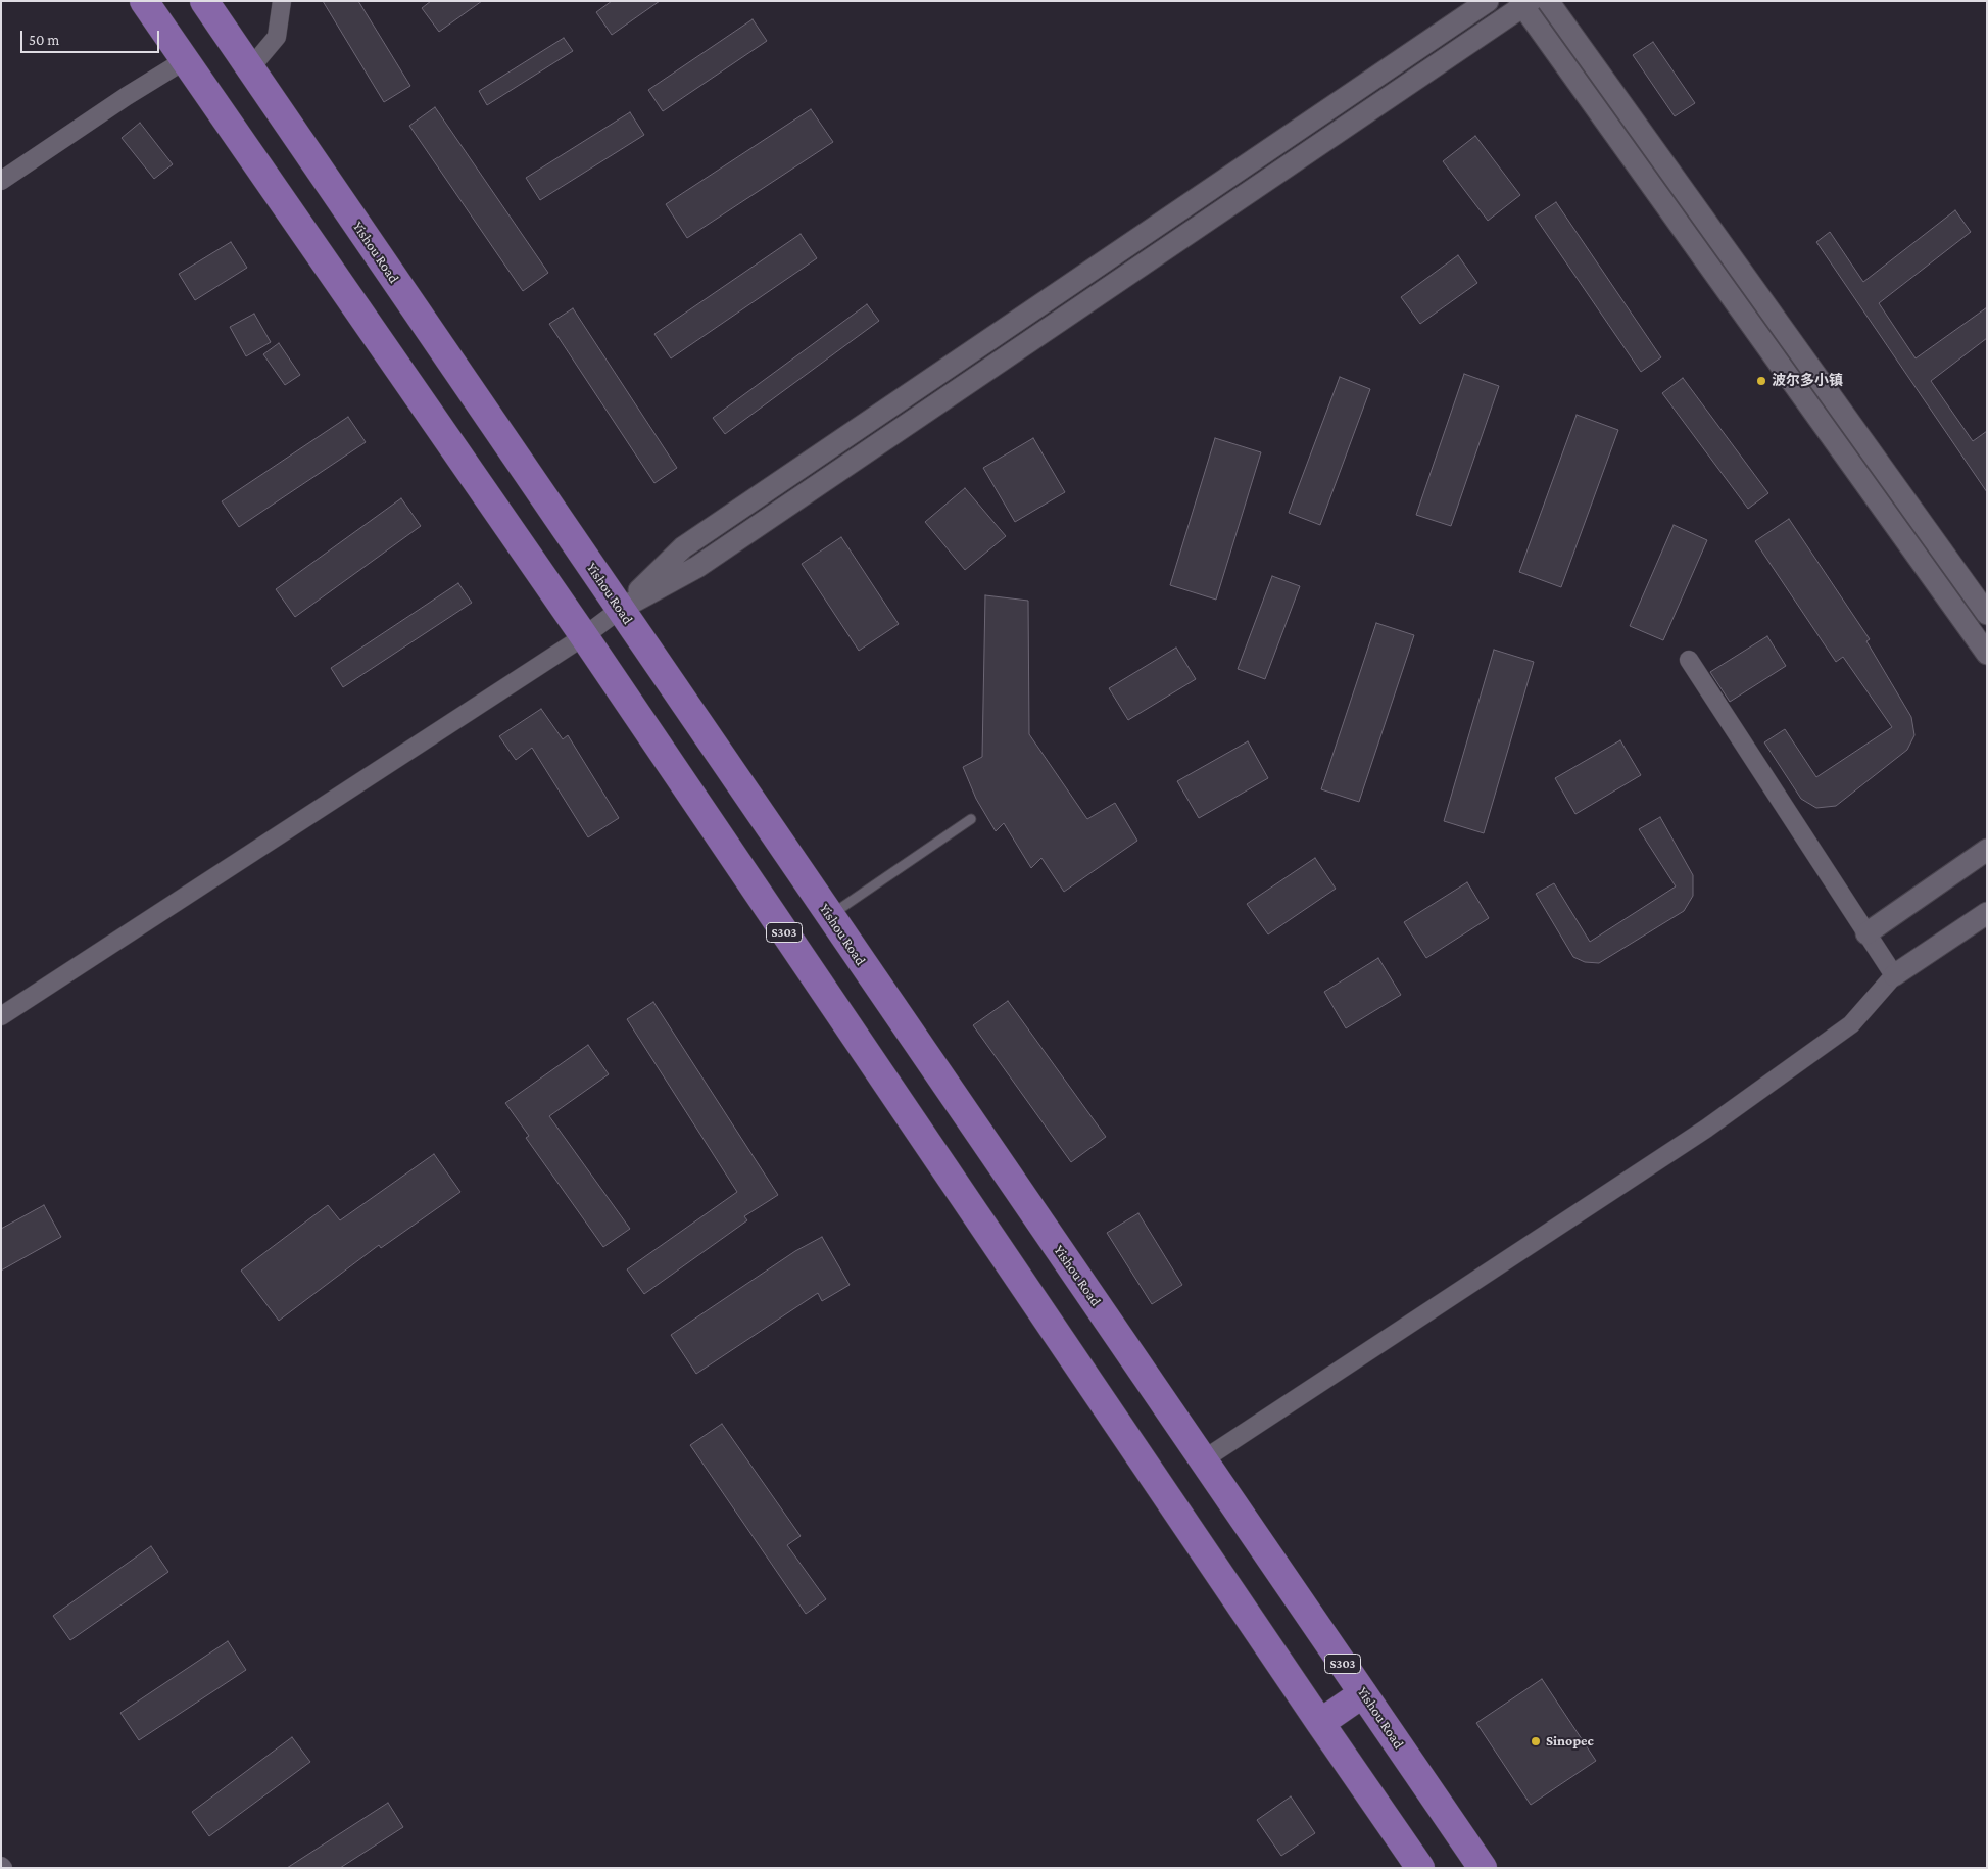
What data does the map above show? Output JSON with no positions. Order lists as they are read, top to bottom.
{
  "streets": {
    "main road": ["Yishou Road", "S303"]
  },
  "places": ["波尔多小镇", "Sinopec"],
  "scale_bar": "50 m"
}
